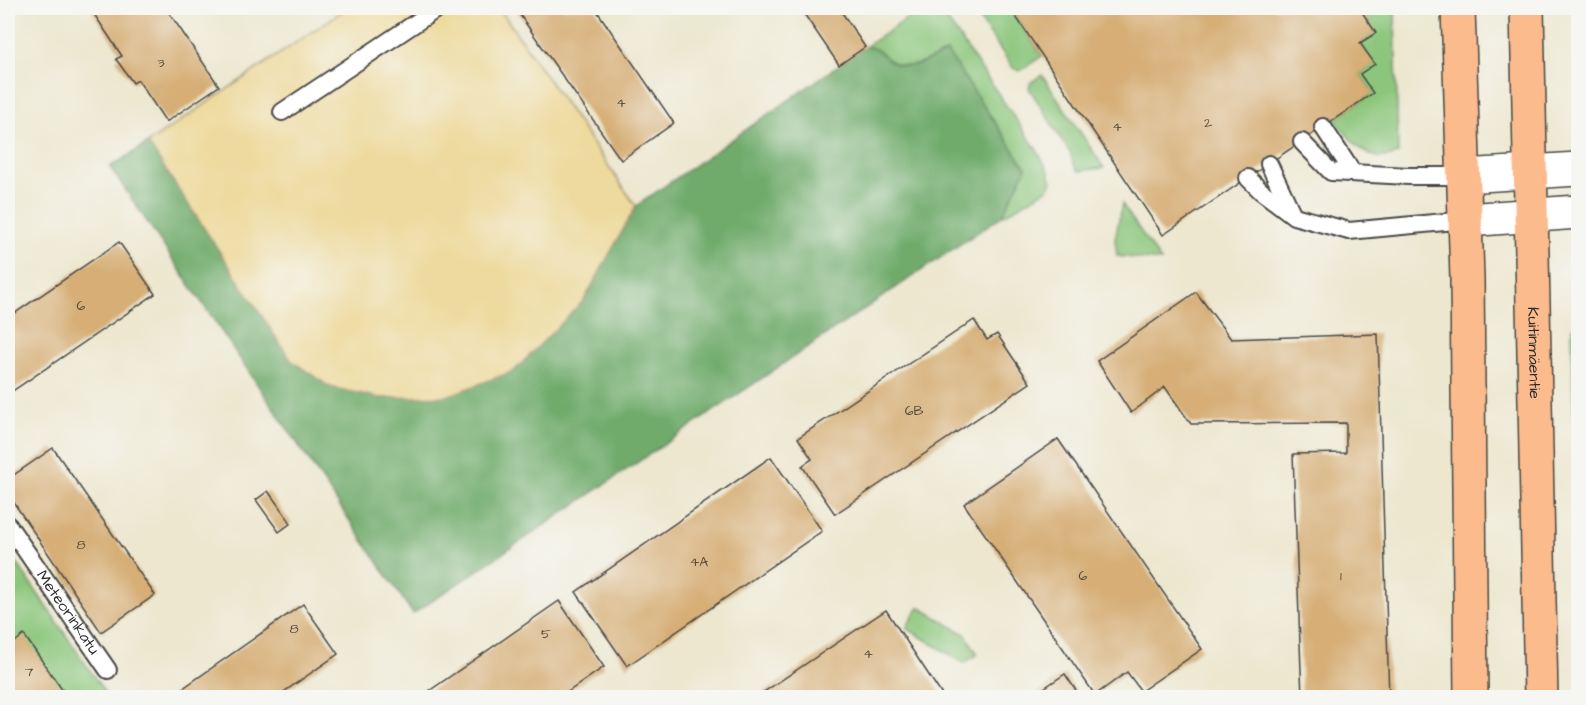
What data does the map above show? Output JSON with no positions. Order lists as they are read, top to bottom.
{
  "streets": {
    "main road": ["Kuitinmäentie"],
    "lane": ["Meteorinkatu"]
  },
  "house_numbers": [
    "3",
    "4",
    "2",
    "4",
    "6",
    "6B",
    "8",
    "4A",
    "6",
    "1",
    "8",
    "5",
    "4",
    "7"
  ]
}
